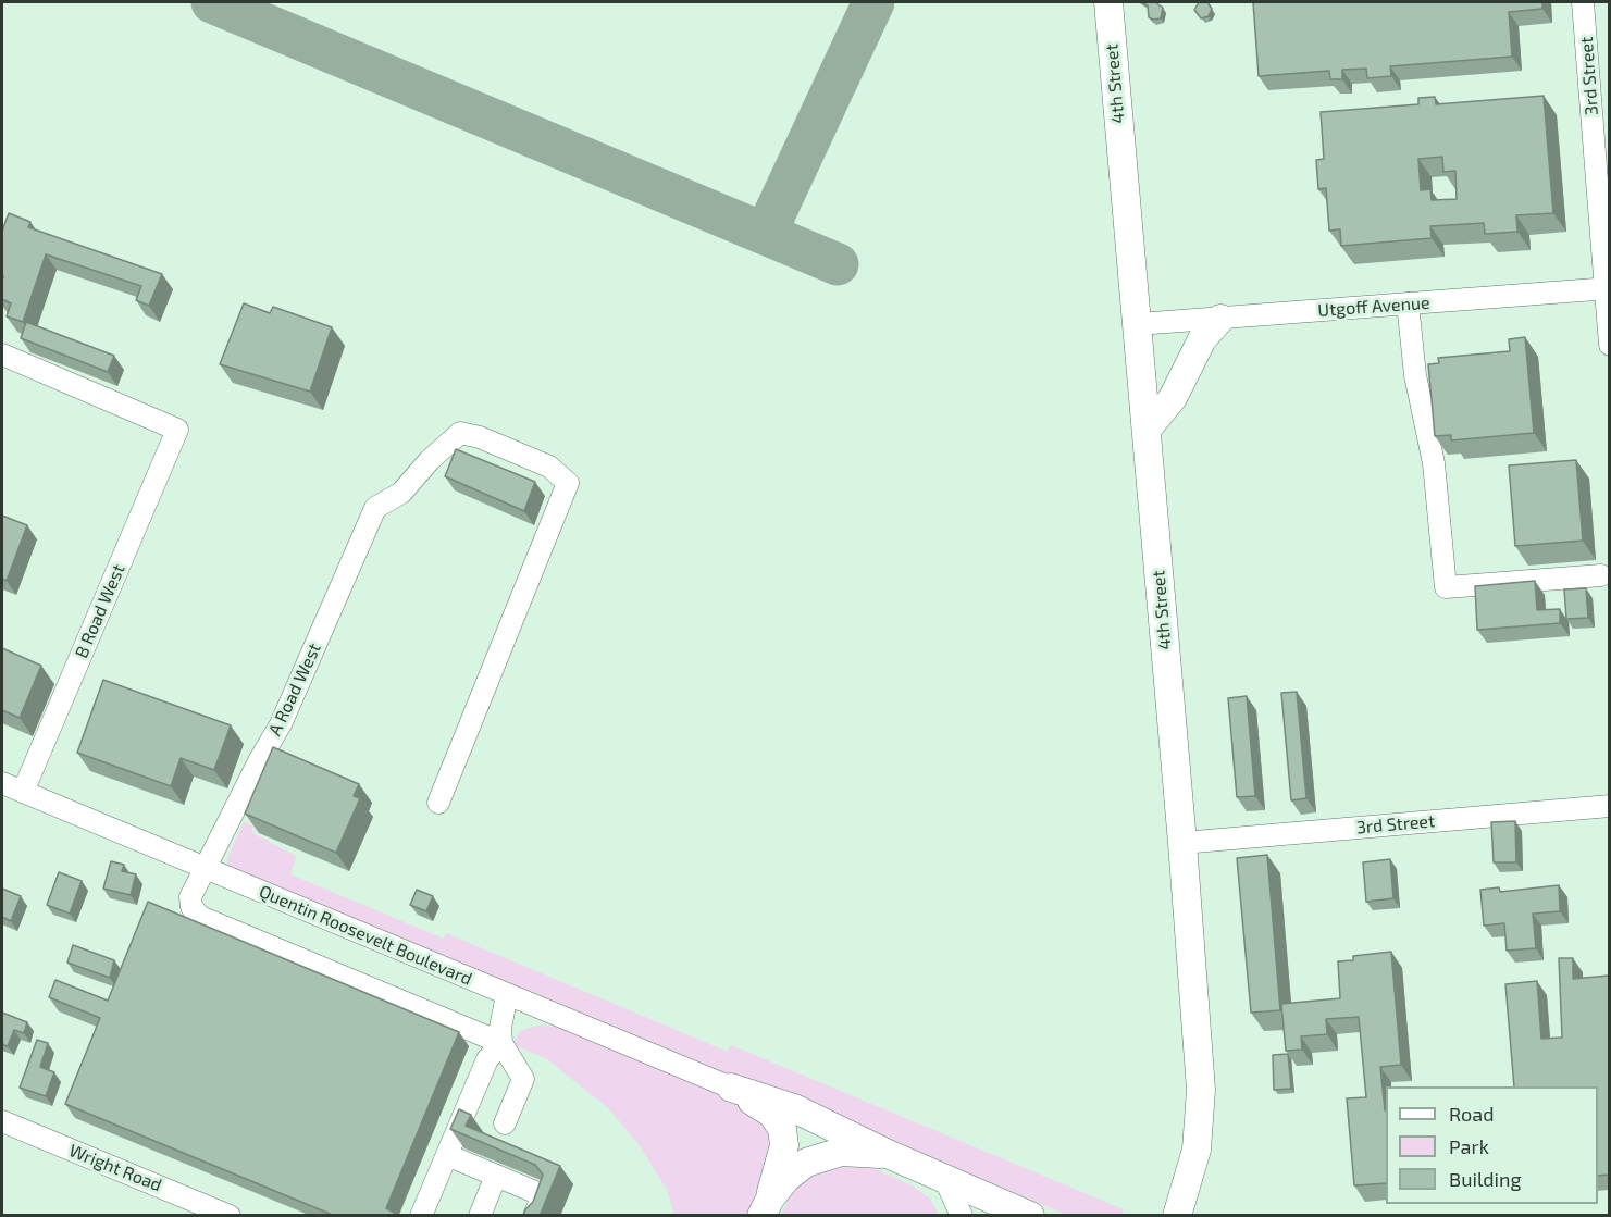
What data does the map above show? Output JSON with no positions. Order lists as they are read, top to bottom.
{
  "streets": {
    "main road": ["4th Street"],
    "street": [
      "3rd Street",
      "Utgoff Avenue",
      "B Road West",
      "A Road West",
      "Quentin Roosevelt Boulevard",
      "Wright Road"
    ]
  },
  "crossings": [
    ["3rd Street", "4th Street"],
    ["3rd Street", "Utgoff Avenue"],
    ["4th Street", "Utgoff Avenue"],
    ["B Road West", "Quentin Roosevelt Boulevard"],
    ["A Road West", "Quentin Roosevelt Boulevard"]
  ],
  "legend": ["Road", "Park", "Building"]
}
